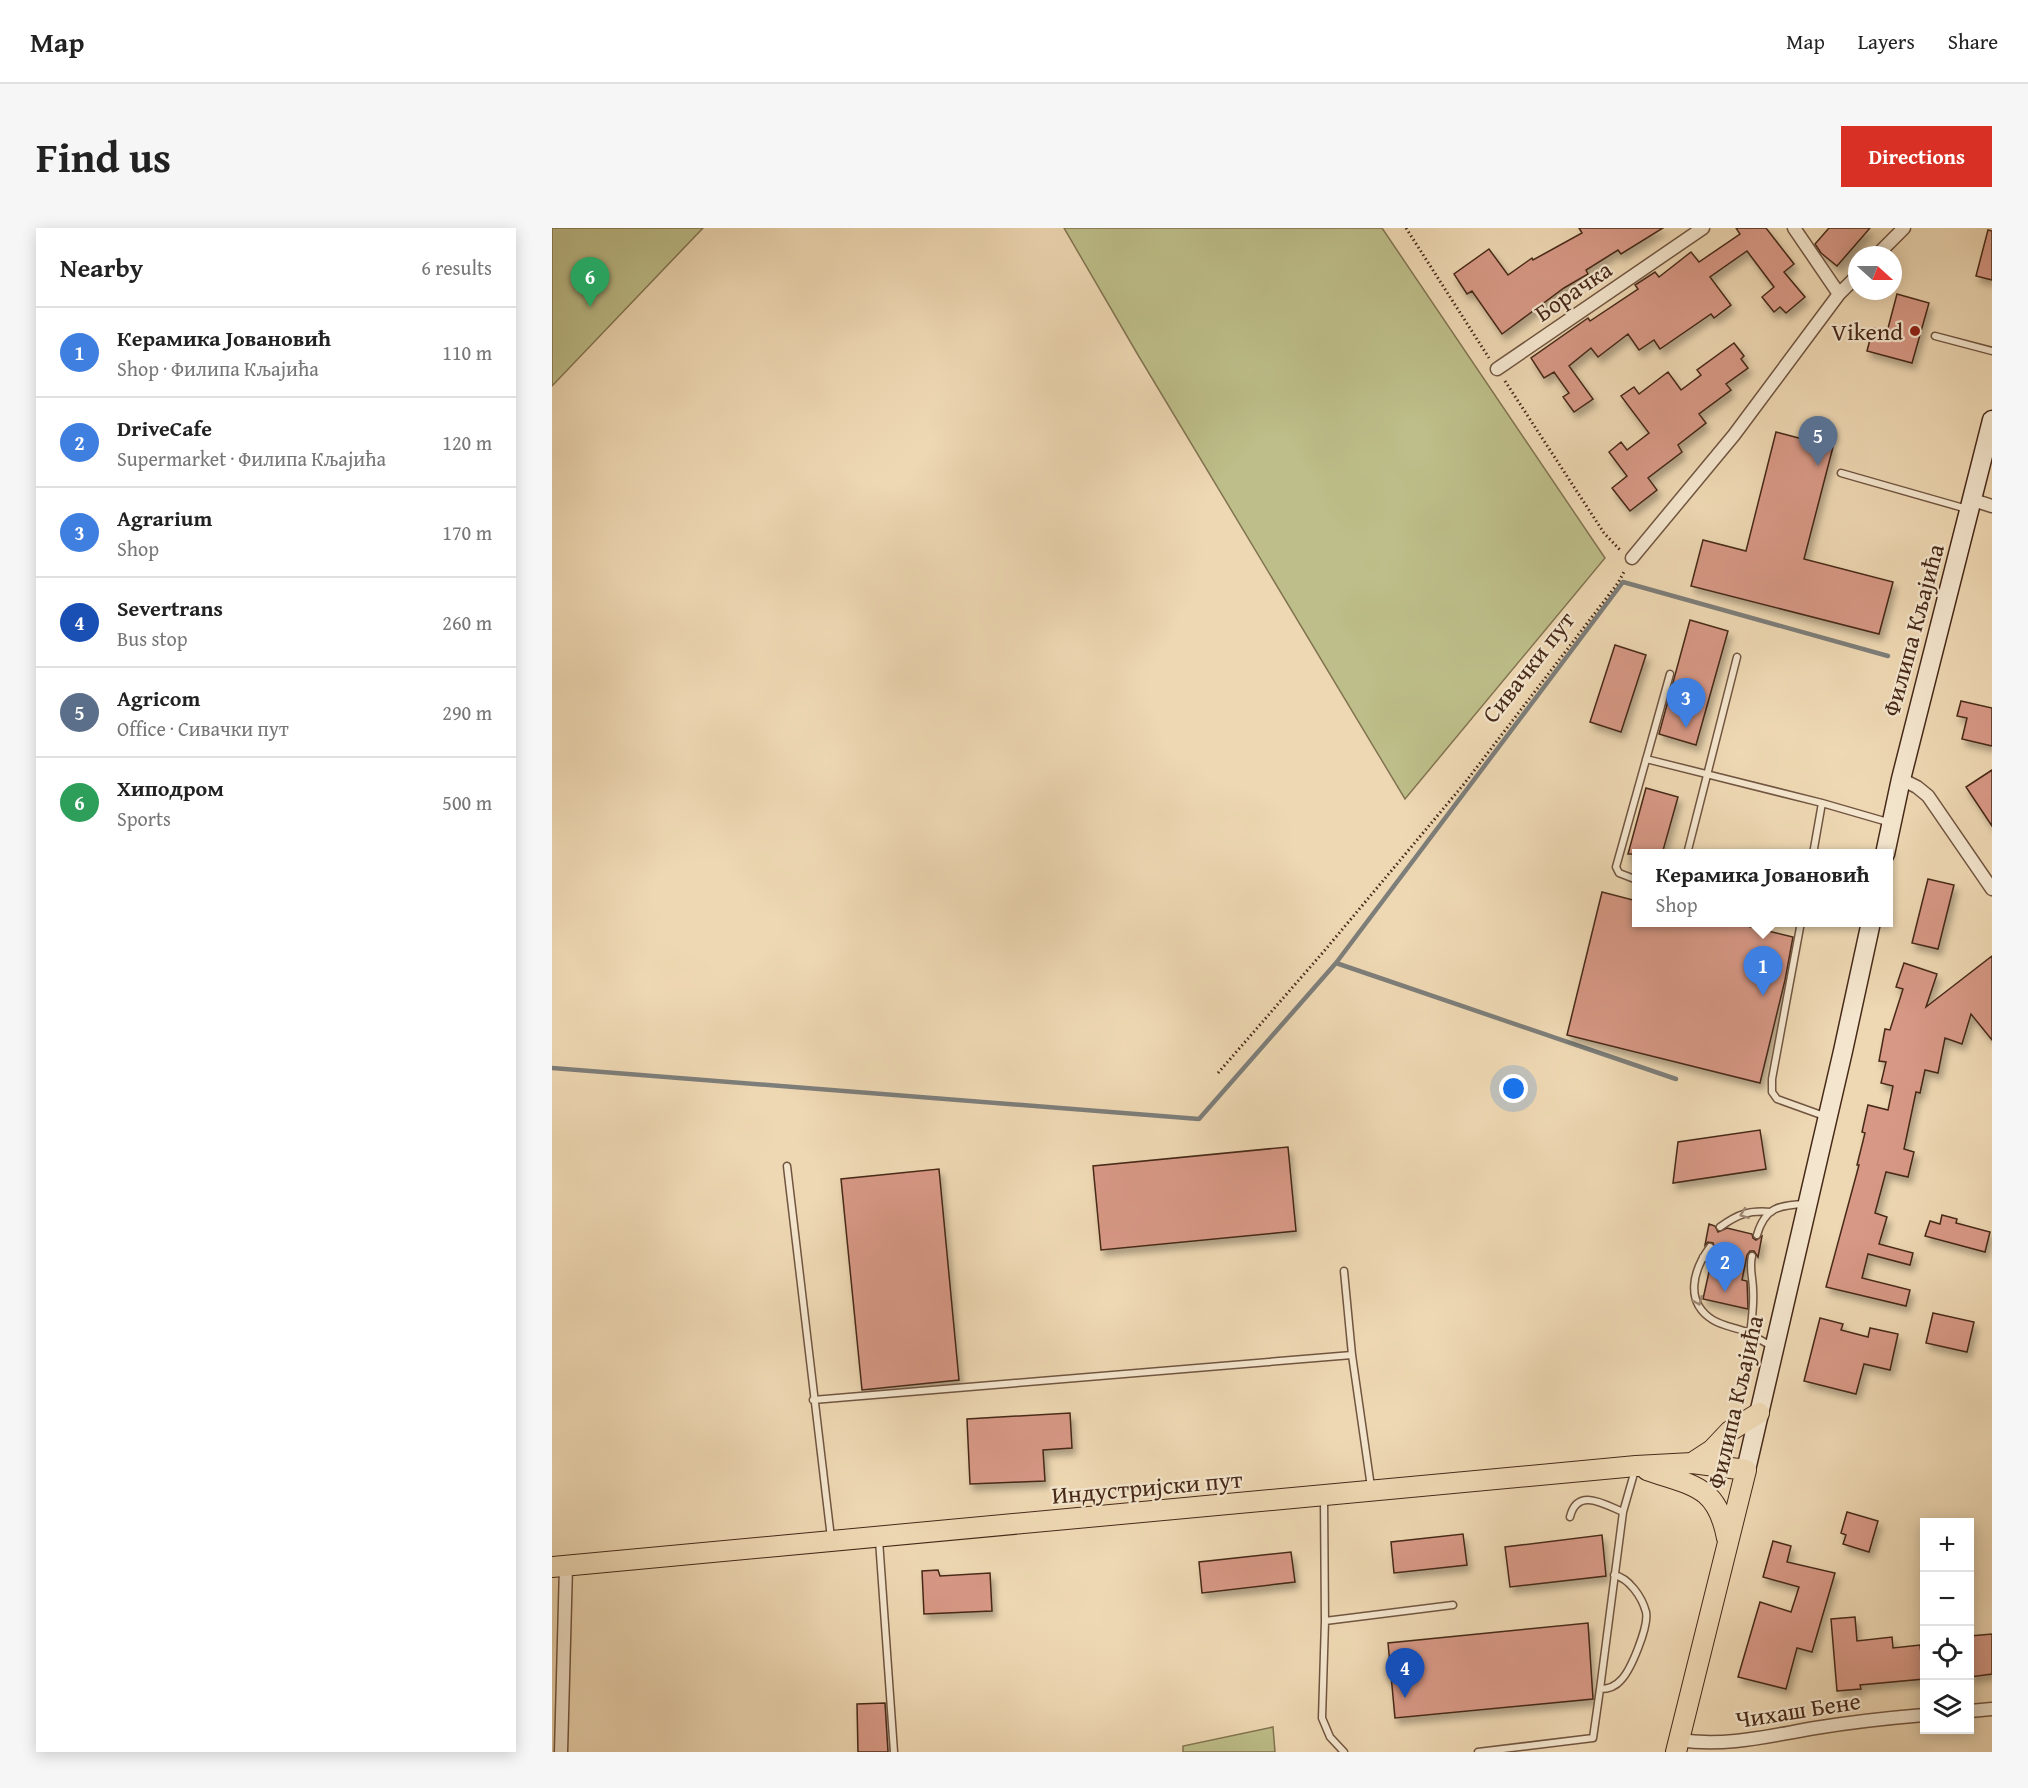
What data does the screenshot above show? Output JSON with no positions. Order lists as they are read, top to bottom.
{
  "streets": {
    "main road": ["Филипа Кљајића", "Индустријски пут"],
    "street": ["Борачка", "Чихаш Бене"],
    "path": ["Сивачки пут"]
  },
  "crossings": [
    ["Филипа Кљајића", "Индустријски пут"],
    ["Филипа Кљајића", "Чихаш Бене"]
  ],
  "places": ["Vikend"],
  "north": "right",
  "page": {
    "header": "Map",
    "nav": ["Map", "Layers", "Share"],
    "title": "Find us",
    "buttons": "Directions",
    "heading": ["Nearby", "6 results"],
    "pins": [
      "6",
      "5",
      "3",
      "1",
      "2",
      "4"
    ],
    "list": [
      {
        "mark": "1",
        "name": "Керамика Јовановић",
        "note": "Shop · Филипа Кљајића",
        "value": "110 m"
      },
      {
        "mark": "2",
        "name": "DriveCafe",
        "note": "Supermarket · Филипа Кљајића",
        "value": "120 m"
      },
      {
        "mark": "3",
        "name": "Agrarium",
        "note": "Shop",
        "value": "170 m"
      },
      {
        "mark": "4",
        "name": "Severtrans",
        "note": "Bus stop",
        "value": "260 m"
      },
      {
        "mark": "5",
        "name": "Agricom",
        "note": "Office · Сивачки пут",
        "value": "290 m"
      },
      {
        "mark": "6",
        "name": "Хиподром",
        "note": "Sports",
        "value": "500 m"
      }
    ],
    "popup": ["Керамика Јовановић", "Shop"],
    "map_buttons": ["+", "−"]
  }
}
